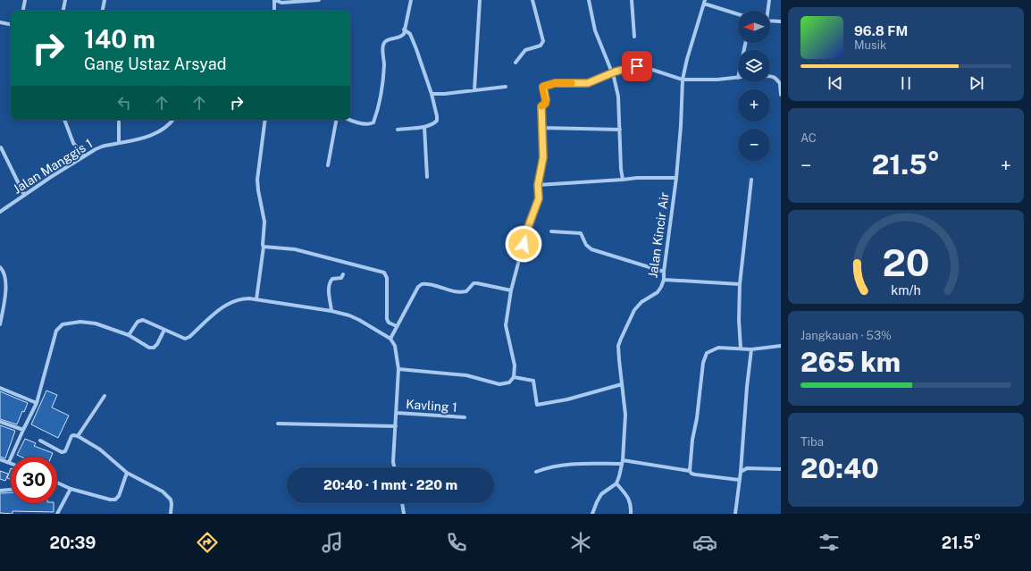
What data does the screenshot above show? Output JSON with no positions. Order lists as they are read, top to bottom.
{
  "streets": {
    "street": ["Jalan Manggis 1", "Jalan Kincir Air", "Kavling 1"]
  },
  "north": "left",
  "page": {
    "map_buttons": ["+", "−"],
    "turn": ["140 m", "Gang Ustaz Arsyad"],
    "song": ["96.8 FM", "Musik"],
    "tile": [
      "AC",
      ["Jangkauan · 53%", "265 km"],
      ["Tiba", "20:40"]
    ],
    "heat": ["−", "21.5°", "+"],
    "limit": "30",
    "trip": "20:40 · 1 mnt · 220 m",
    "tabs": ["20:39", "21.5°"],
    "gauge": ["20", "km/h"]
  }
}
